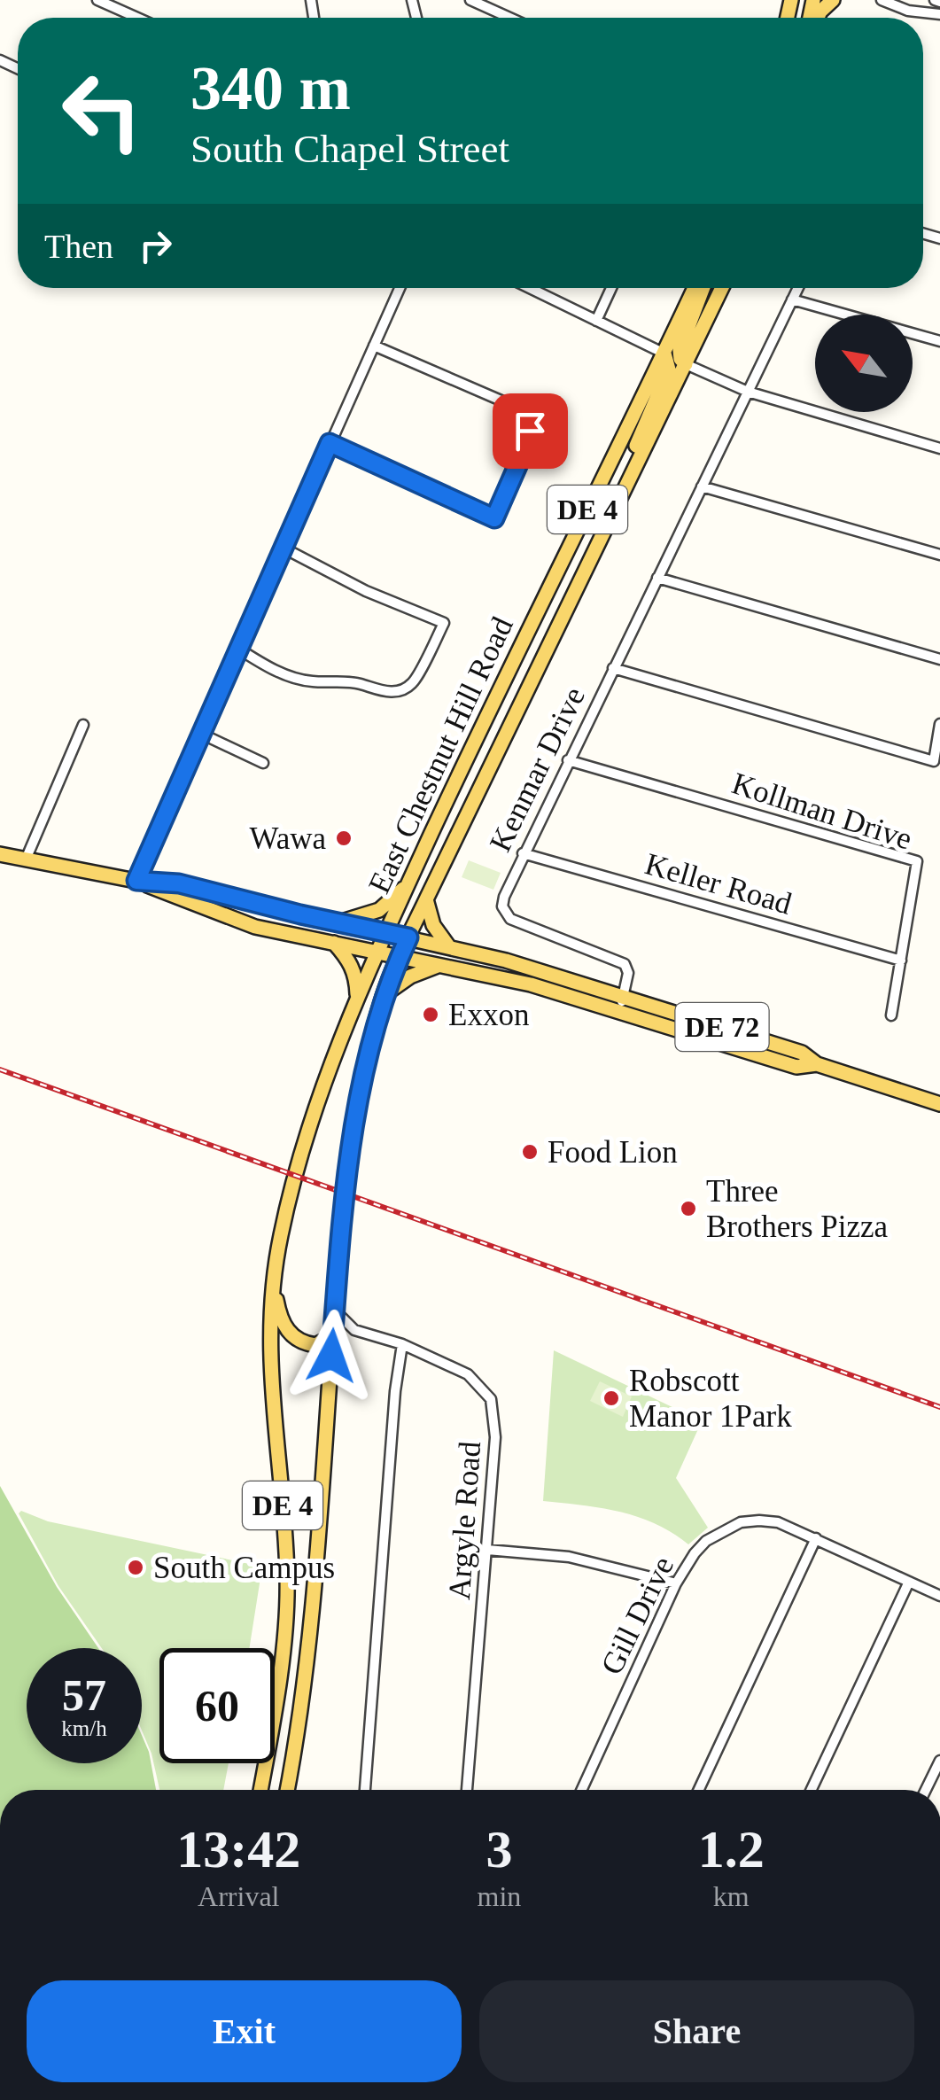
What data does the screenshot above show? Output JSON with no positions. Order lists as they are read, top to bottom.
{
  "streets": {
    "main road": ["DE 4", "East Chestnut Hill Road", "DE 72"],
    "street": [
      "Kenmar Drive",
      "Kollman Drive",
      "Keller Road",
      "Argyle Road",
      "Gill Drive"
    ]
  },
  "crossings": [
    ["East Chestnut Hill Road", "DE 72"],
    ["Kenmar Drive", "Kollman Drive"],
    ["Kenmar Drive", "Keller Road"],
    ["Kenmar Drive", "DE 72"],
    ["Kollman Drive", "Keller Road"]
  ],
  "places": [
    "Wawa",
    "Exxon",
    "Food Lion",
    "Three Brothers Pizza",
    "Robscott Manor 1Park",
    "South Campus"
  ],
  "north": "top left",
  "page": {
    "turn": ["340 m", "South Chapel Street"],
    "then": "Then",
    "speed": "57 km/h",
    "limit": "60",
    "eta": [
      "13:42",
      "Arrival",
      "3",
      "min",
      "1.2",
      "km"
    ],
    "buttons": ["Exit", "Share"]
  }
}
